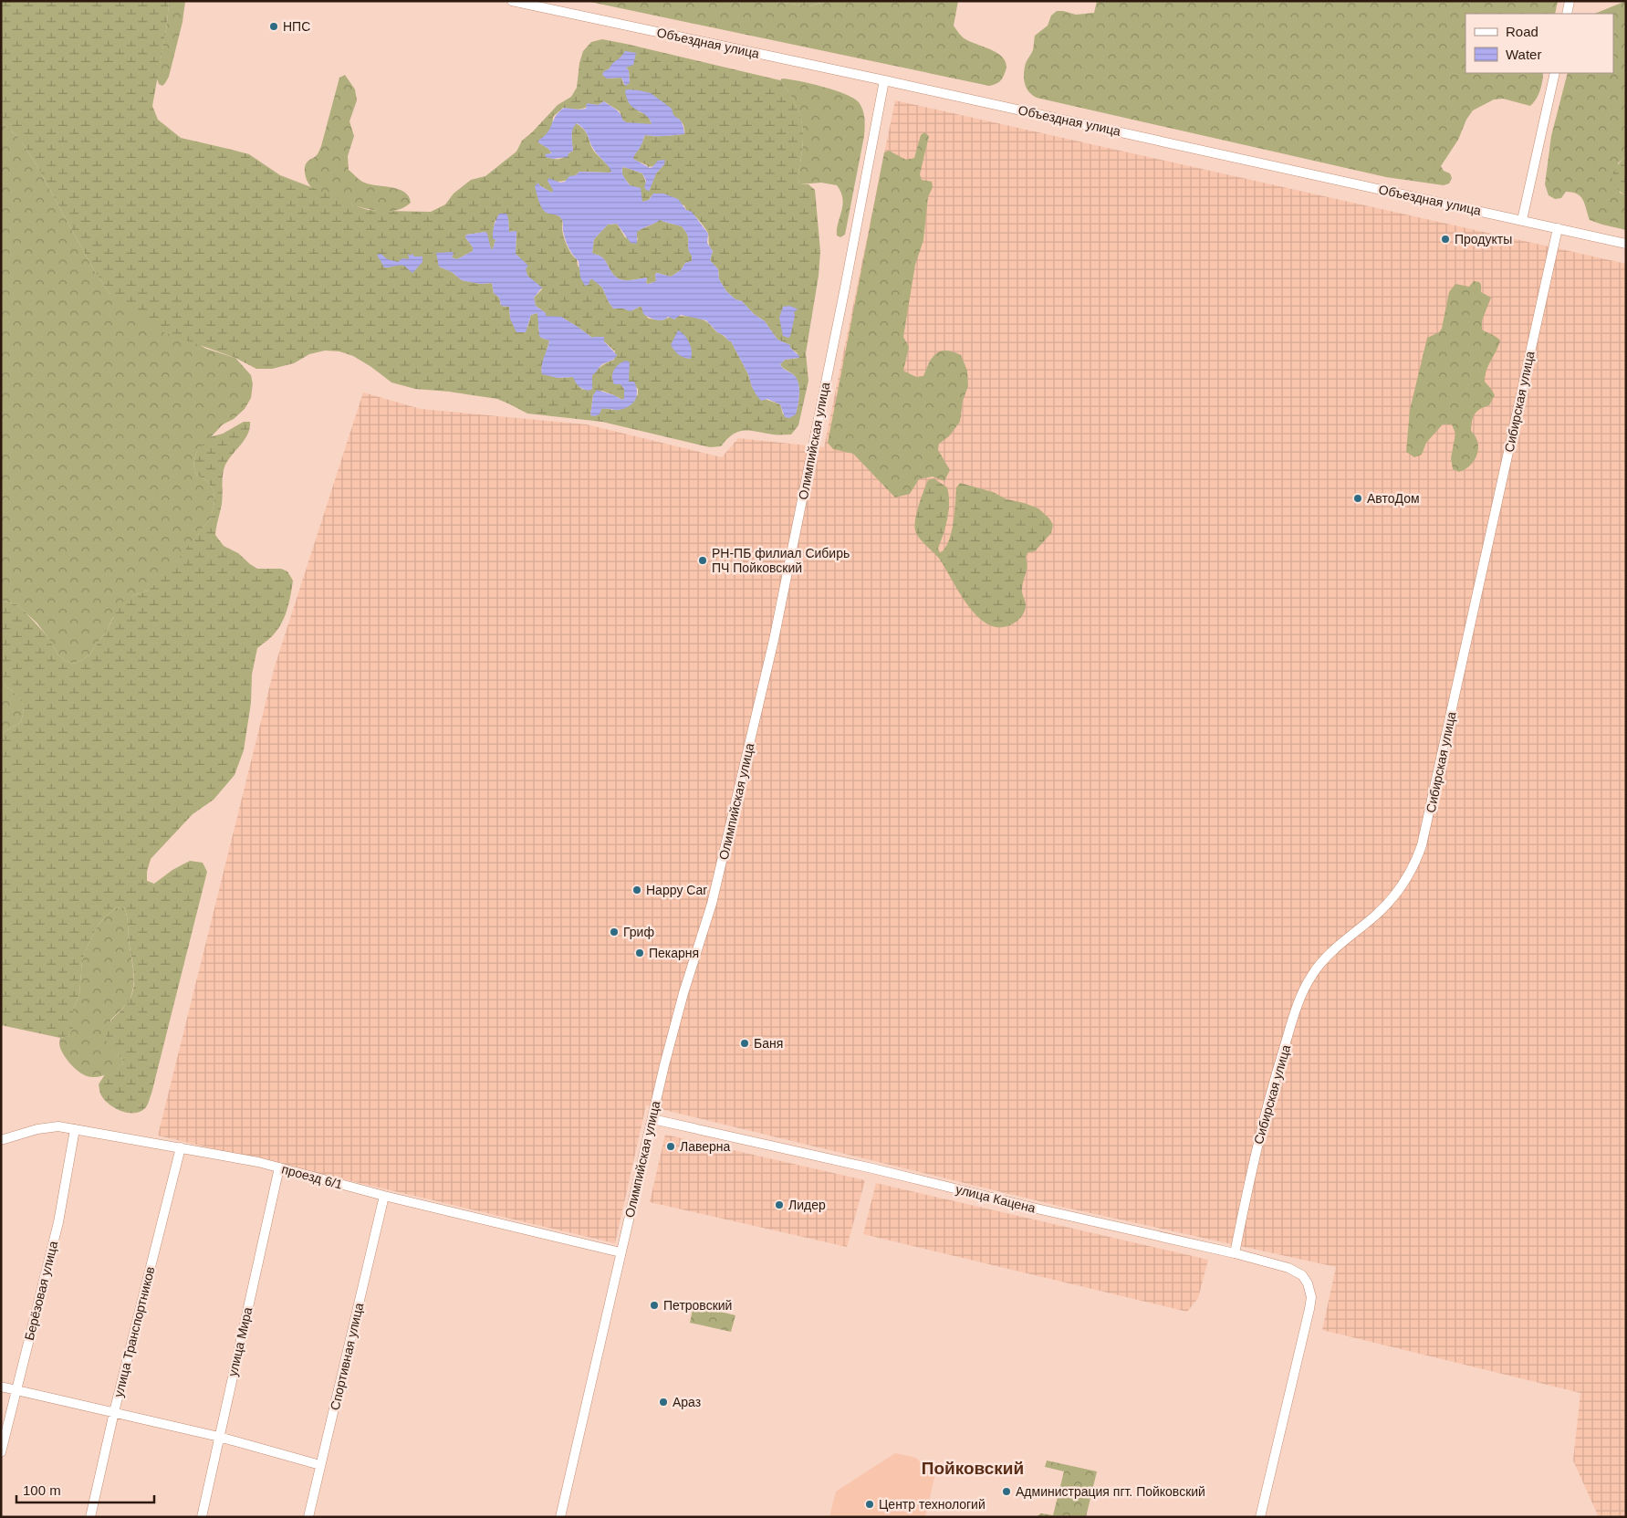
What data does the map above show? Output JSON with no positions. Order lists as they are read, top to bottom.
{
  "streets": {
    "street": [
      "Объездная улица",
      "Сибирская улица",
      "Олимпийская улица",
      "проезд 6/1",
      "улица Кацена",
      "Берёзовая улица",
      "улица Транспортников",
      "улица Мира",
      "Спортивная улица"
    ]
  },
  "crossings": [
    ["Объездная улица", "Сибирская улица"],
    ["Объездная улица", "Олимпийская улица"],
    ["Сибирская улица", "улица Кацена"],
    ["Олимпийская улица", "проезд 6/1"],
    ["Олимпийская улица", "улица Кацена"],
    ["проезд 6/1", "Берёзовая улица"],
    ["проезд 6/1", "улица Транспортников"],
    ["проезд 6/1", "улица Мира"],
    ["проезд 6/1", "Спортивная улица"]
  ],
  "districts": ["Пойковский"],
  "places": [
    "НПС",
    "Продукты",
    "АвтоДом",
    "РН-ПБ филиал Сибирь ПЧ Пойковский",
    "Happy Car",
    "Гриф",
    "Пекарня",
    "Баня",
    "Лаверна",
    "Лидер",
    "Петровский",
    "Араз",
    "Администрация пгт. Пойковский",
    "Центр технологий"
  ],
  "legend": ["Road", "Water"],
  "scale_bar": "100 m"
}
